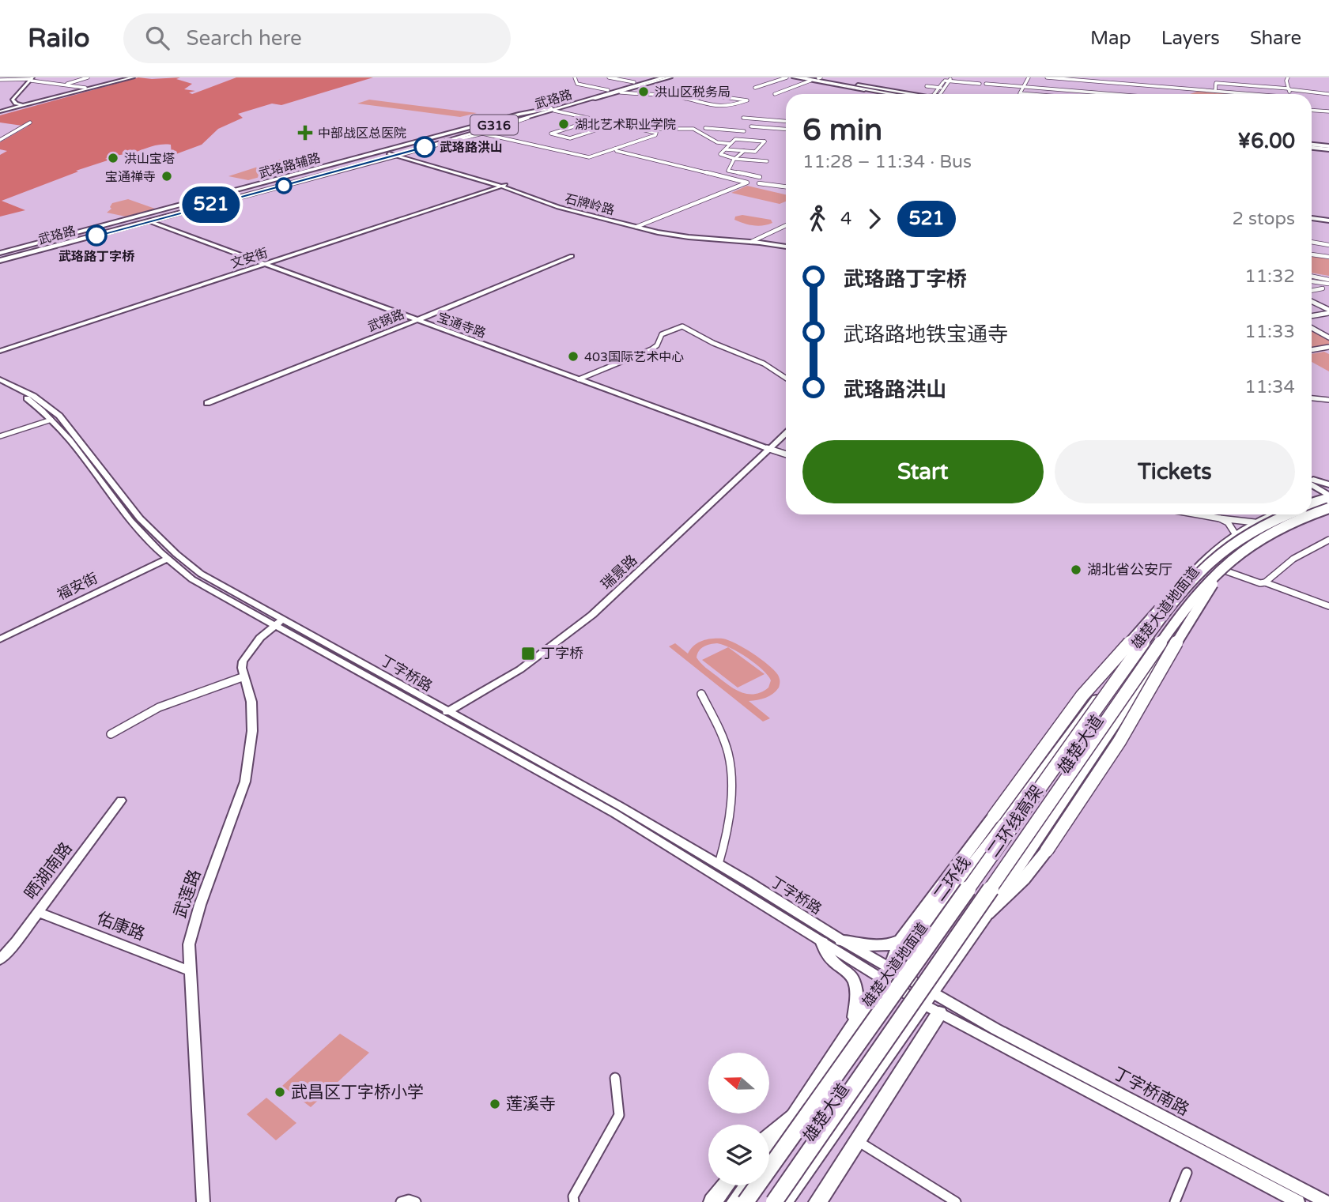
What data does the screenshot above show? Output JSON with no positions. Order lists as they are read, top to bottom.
{
  "streets": {
    "highway": [
      "武珞路",
      "G316",
      "二环线高架",
      "二环线"
    ],
    "main road": [
      "武珞路辅路",
      "石牌岭路",
      "文安街",
      "武锅路",
      "宝通寺路",
      "瑞景路",
      "福安街",
      "雄楚大道地面道",
      "丁字桥路",
      "雄楚大道",
      "晒湖南路",
      "武莲路",
      "佑康路",
      "丁字桥南路"
    ]
  },
  "crossings": [
    ["武珞路", "武珞路辅路"],
    ["武珞路", "石牌岭路"],
    ["武珞路", "宝通寺路"],
    ["石牌岭路", "文安街"],
    ["文安街", "宝通寺路"],
    ["武锅路", "宝通寺路"],
    ["宝通寺路", "瑞景路"],
    ["瑞景路", "丁字桥路"],
    ["福安街", "丁字桥路"],
    ["雄楚大道地面道", "丁字桥路"],
    ["雄楚大道地面道", "丁字桥南路"],
    ["丁字桥路", "武莲路"],
    ["丁字桥路", "丁字桥南路"],
    ["雄楚大道", "二环线高架"],
    ["雄楚大道", "丁字桥南路"],
    ["晒湖南路", "佑康路"],
    ["武莲路", "佑康路"]
  ],
  "places": {
    "other": [
      "洪山区税务局",
      "湖北艺术职业学院",
      "武珞路洪山",
      "洪山宝塔",
      "宝通禅寺",
      "武珞路丁字桥",
      "403国际艺术中心",
      "湖北省公安厅",
      "武昌区丁字桥小学",
      "莲溪寺"
    ],
    "health": ["中部战区总医院"],
    "transit": ["丁字桥"]
  },
  "lines": ["bus line 521"],
  "north": "left",
  "page": {
    "header": "Railo",
    "search": "Search here",
    "nav": ["Map", "Layers", "Share"],
    "on_map": "521",
    "heading": ["6 min", "11:28 – 11:34 · Bus", "¥6.00"],
    "legs": ["4", "521", "2 stops"],
    "list": [
      {
        "name": "武珞路丁字桥",
        "value": "11:32"
      },
      {
        "name": "武珞路地铁宝通寺",
        "value": "11:33"
      },
      {
        "name": "武珞路洪山",
        "value": "11:34"
      }
    ],
    "buttons": ["Start", "Tickets"]
  }
}
